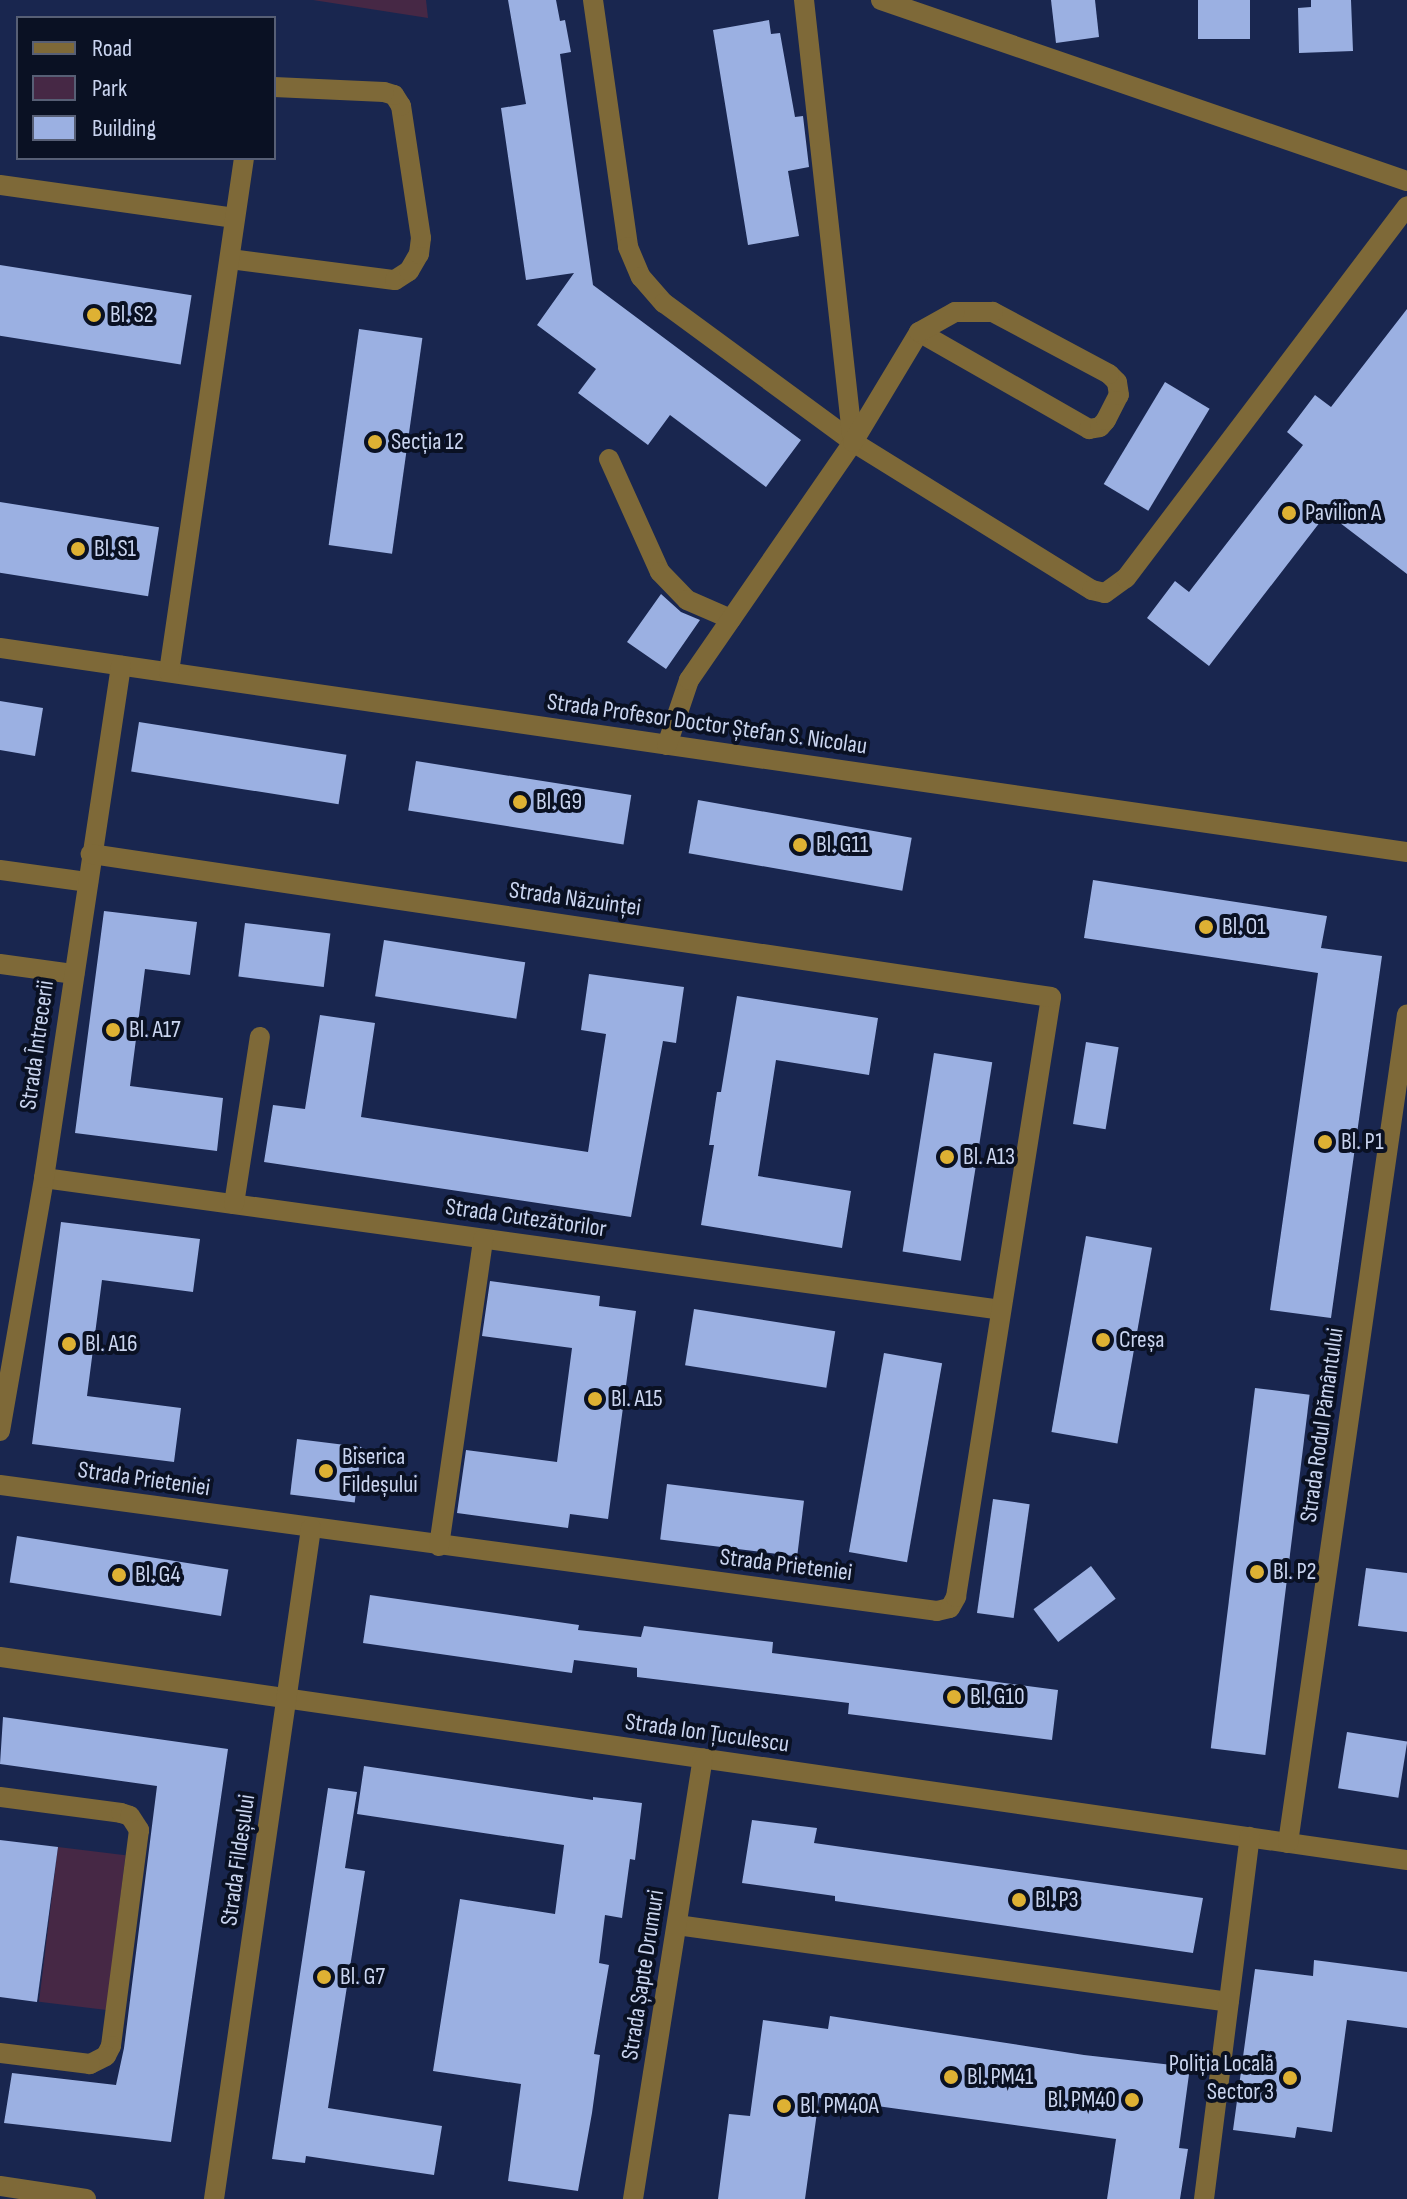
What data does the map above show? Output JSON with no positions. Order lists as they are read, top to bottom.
{
  "streets": {
    "street": [
      "Strada Profesor Doctor Ștefan S. Nicolau",
      "Strada Năzuinței",
      "Strada Întrecerii",
      "Strada Cutezătorilor",
      "Strada Rodul Pământului",
      "Strada Prieteniei",
      "Strada Ion Țuculescu",
      "Strada Fildeșului",
      "Strada Șapte Drumuri"
    ]
  },
  "crossings": [
    ["Strada Profesor Doctor Ștefan S. Nicolau", "Strada Întrecerii"],
    ["Strada Năzuinței", "Strada Întrecerii"],
    ["Strada Năzuinței", "Strada Prieteniei"],
    ["Strada Întrecerii", "Strada Cutezătorilor"],
    ["Strada Cutezătorilor", "Strada Prieteniei"],
    ["Strada Rodul Pământului", "Strada Ion Țuculescu"],
    ["Strada Prieteniei", "Strada Fildeșului"],
    ["Strada Ion Țuculescu", "Strada Fildeșului"],
    ["Strada Ion Țuculescu", "Strada Șapte Drumuri"]
  ],
  "places": [
    "Bl. S2",
    "Secția 12",
    "Pavilion A",
    "Bl. S1",
    "Bl. G9",
    "Bl. G11",
    "Bl. O1",
    "Bl. A17",
    "Bl. P1",
    "Bl. A13",
    "Creșa",
    "Bl. A16",
    "Bl. A15",
    "Biserica Fildeșului",
    "Bl. P2",
    "Bl. G4",
    "Bl. G10",
    "Bl. P3",
    "Bl. G7",
    "Bl. PM41",
    "Poliția Locală Sector 3",
    "Bl. PM40",
    "Bl. PM40A"
  ],
  "legend": ["Road", "Park", "Building"]
}
